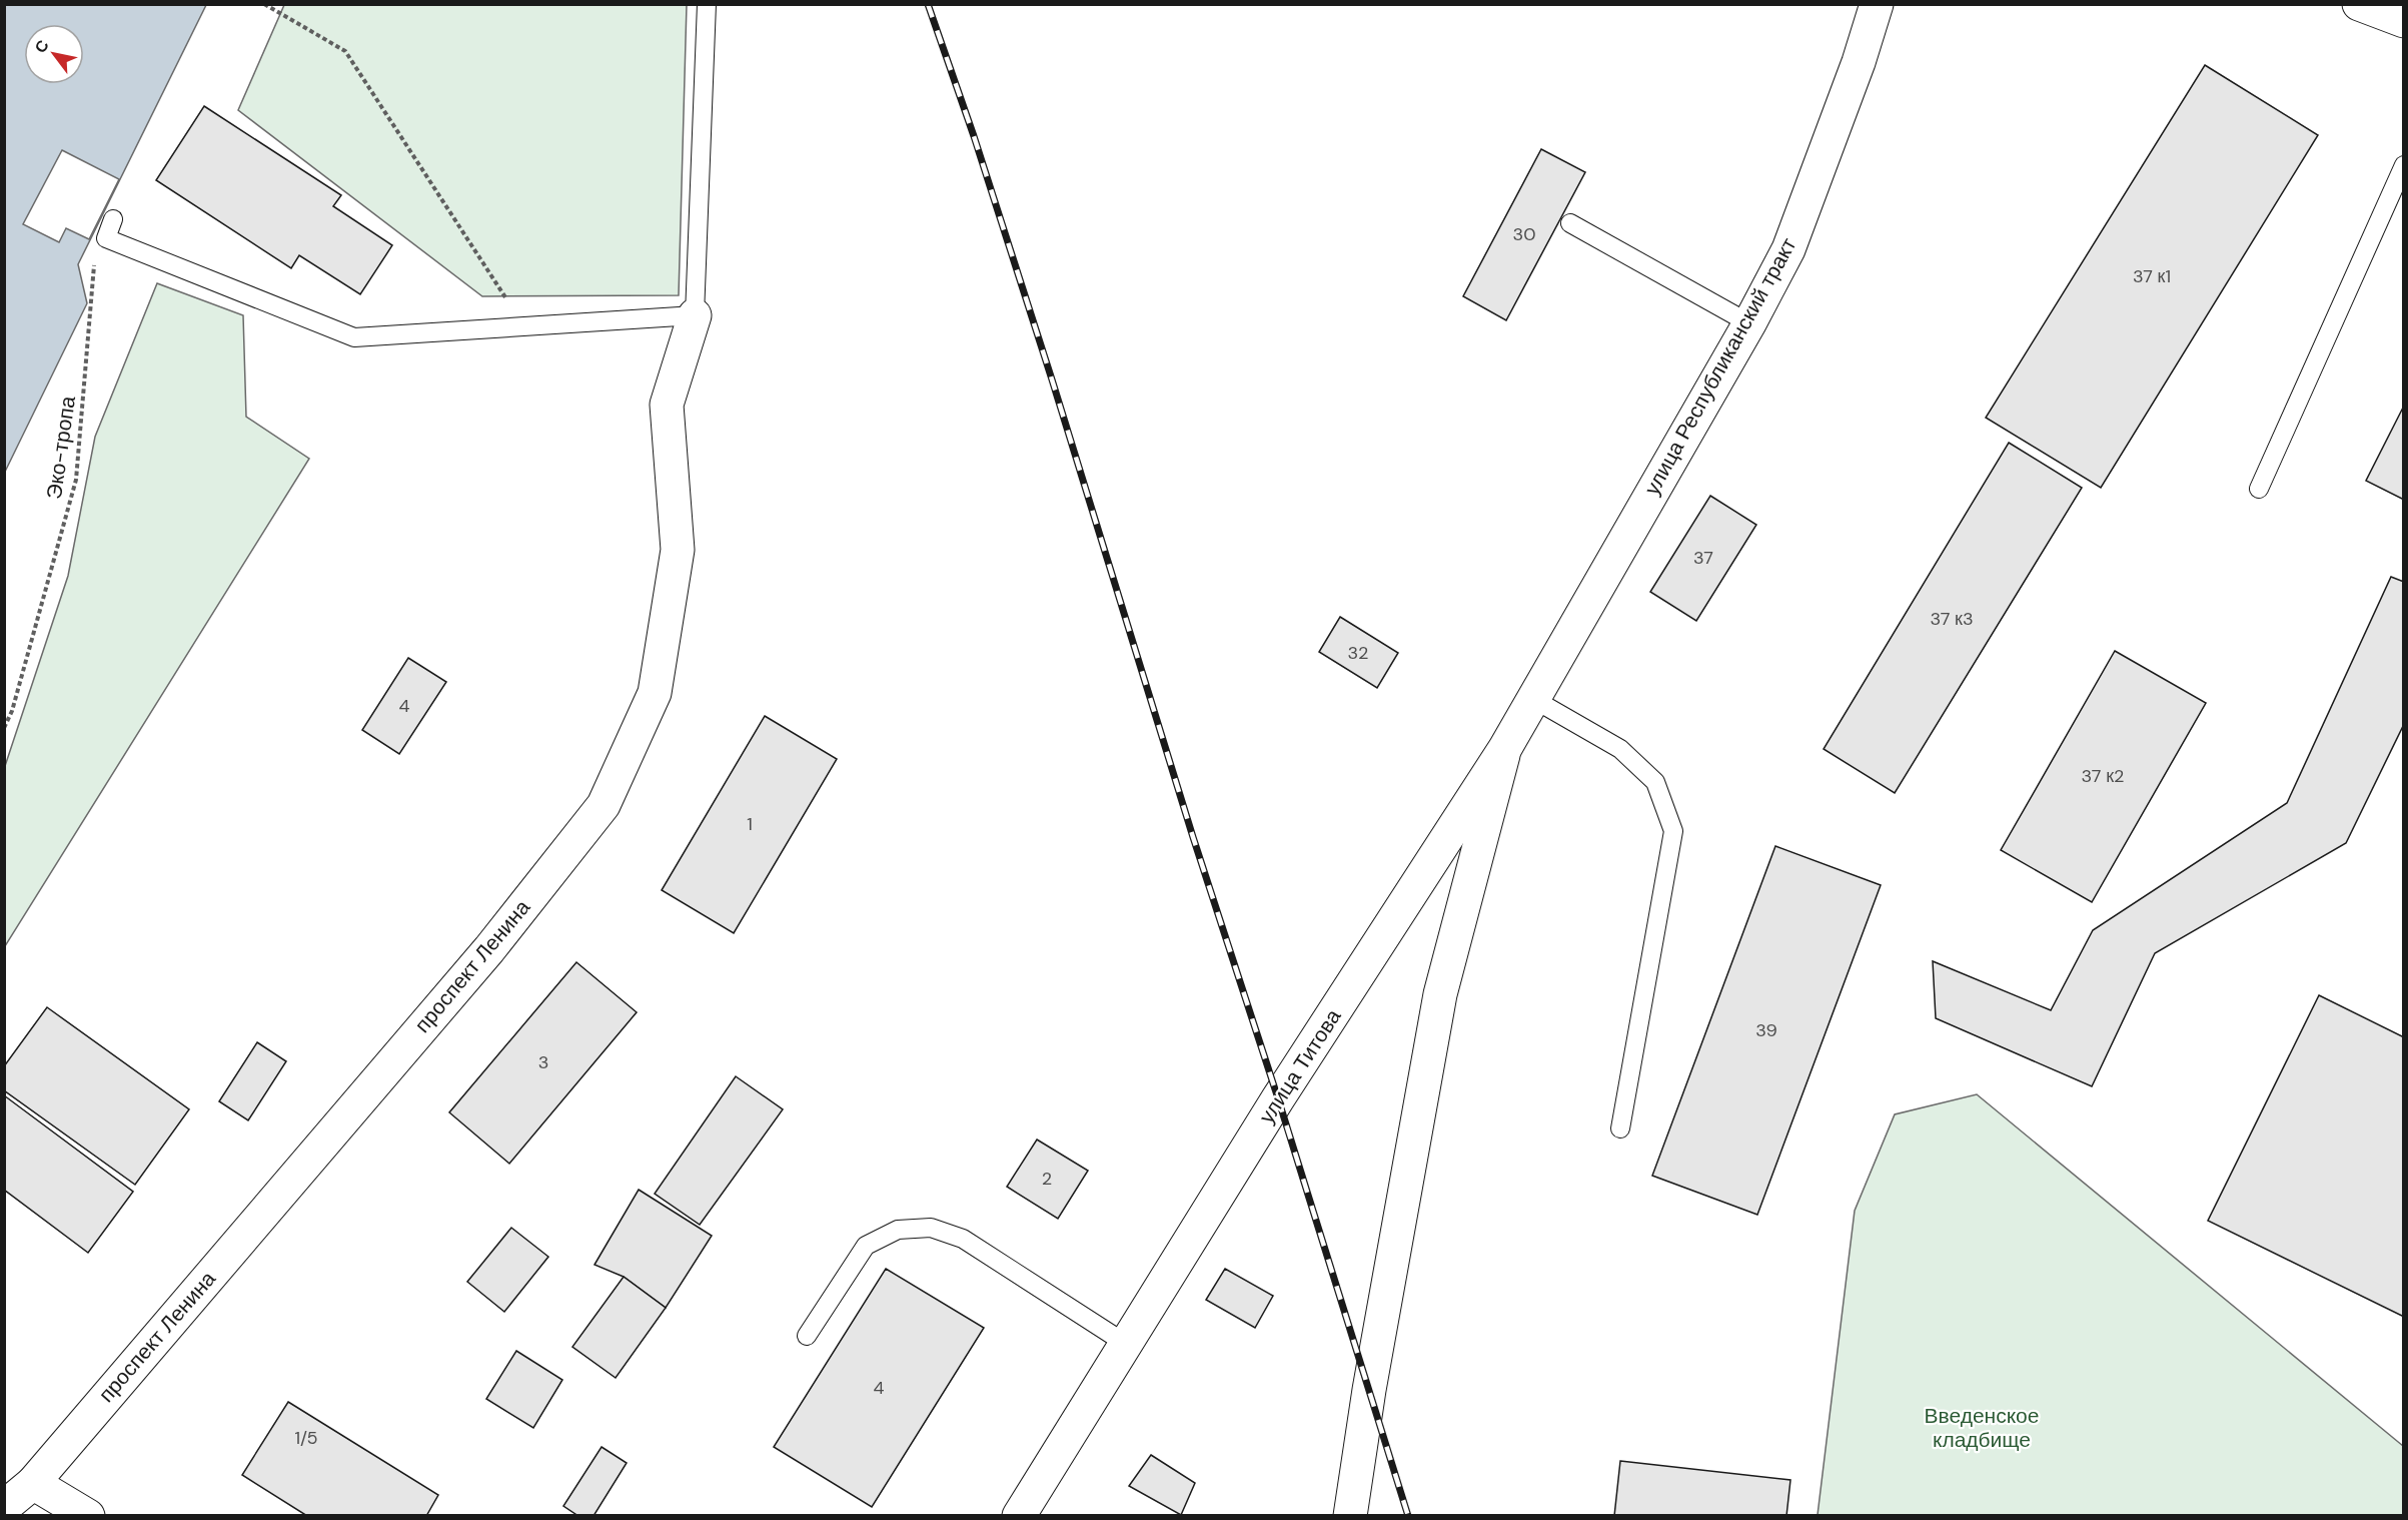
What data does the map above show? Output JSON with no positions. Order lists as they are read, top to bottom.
{
  "streets": {
    "street": ["улица Республиканский тракт", "проспект Ленина", "улица Титова"],
    "path": ["Эко-тропа"]
  },
  "crossings": [
    ["улица Республиканский тракт", "улица Титова"]
  ],
  "parks": ["Введенское кладбище"],
  "house_numbers": [
    "30",
    "37 к1",
    "37",
    "37 к3",
    "32",
    "4",
    "37 к2",
    "1",
    "39",
    "3",
    "2",
    "4",
    "1/5"
  ],
  "north": "top left"
}
